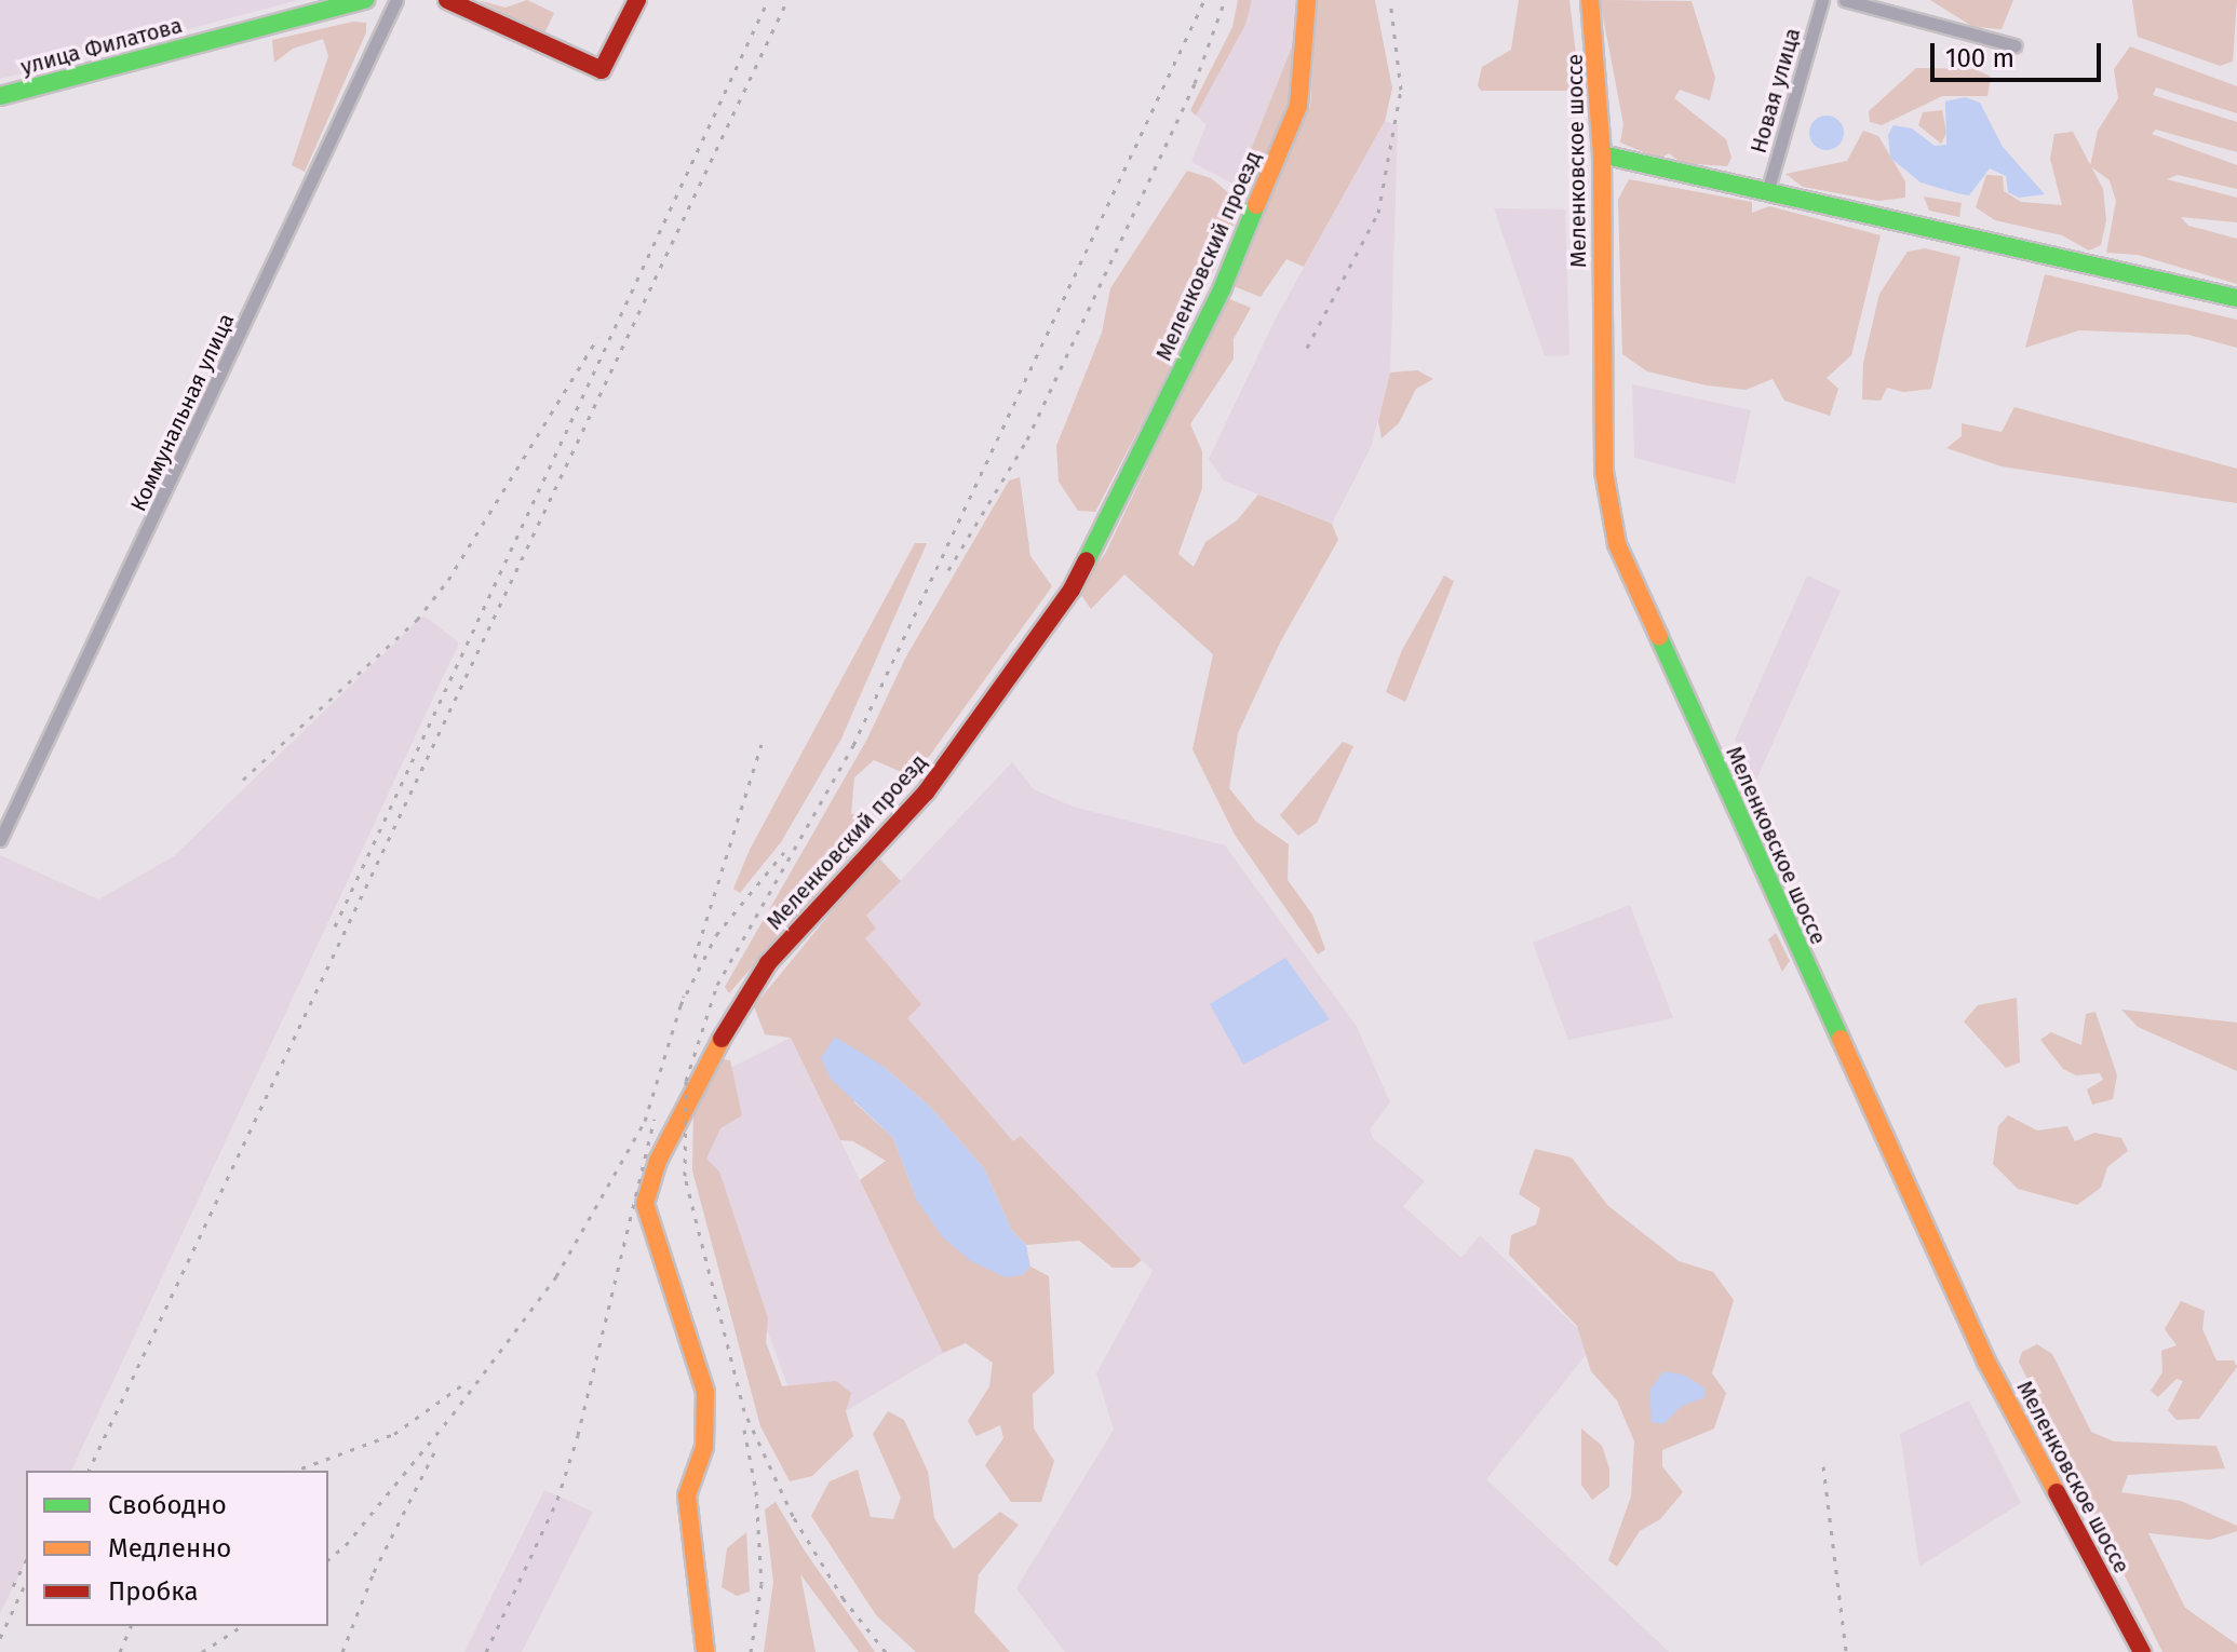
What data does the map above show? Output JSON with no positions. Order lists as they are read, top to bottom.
{
  "streets": {
    "street": [
      "улица Филатова",
      "Новая улица",
      "Меленковское шоссе",
      "Меленковский проезд",
      "Коммунальная улица"
    ]
  },
  "legend": ["Свободно", "Медленно", "Пробка"],
  "scale_bar": "100 m"
}
